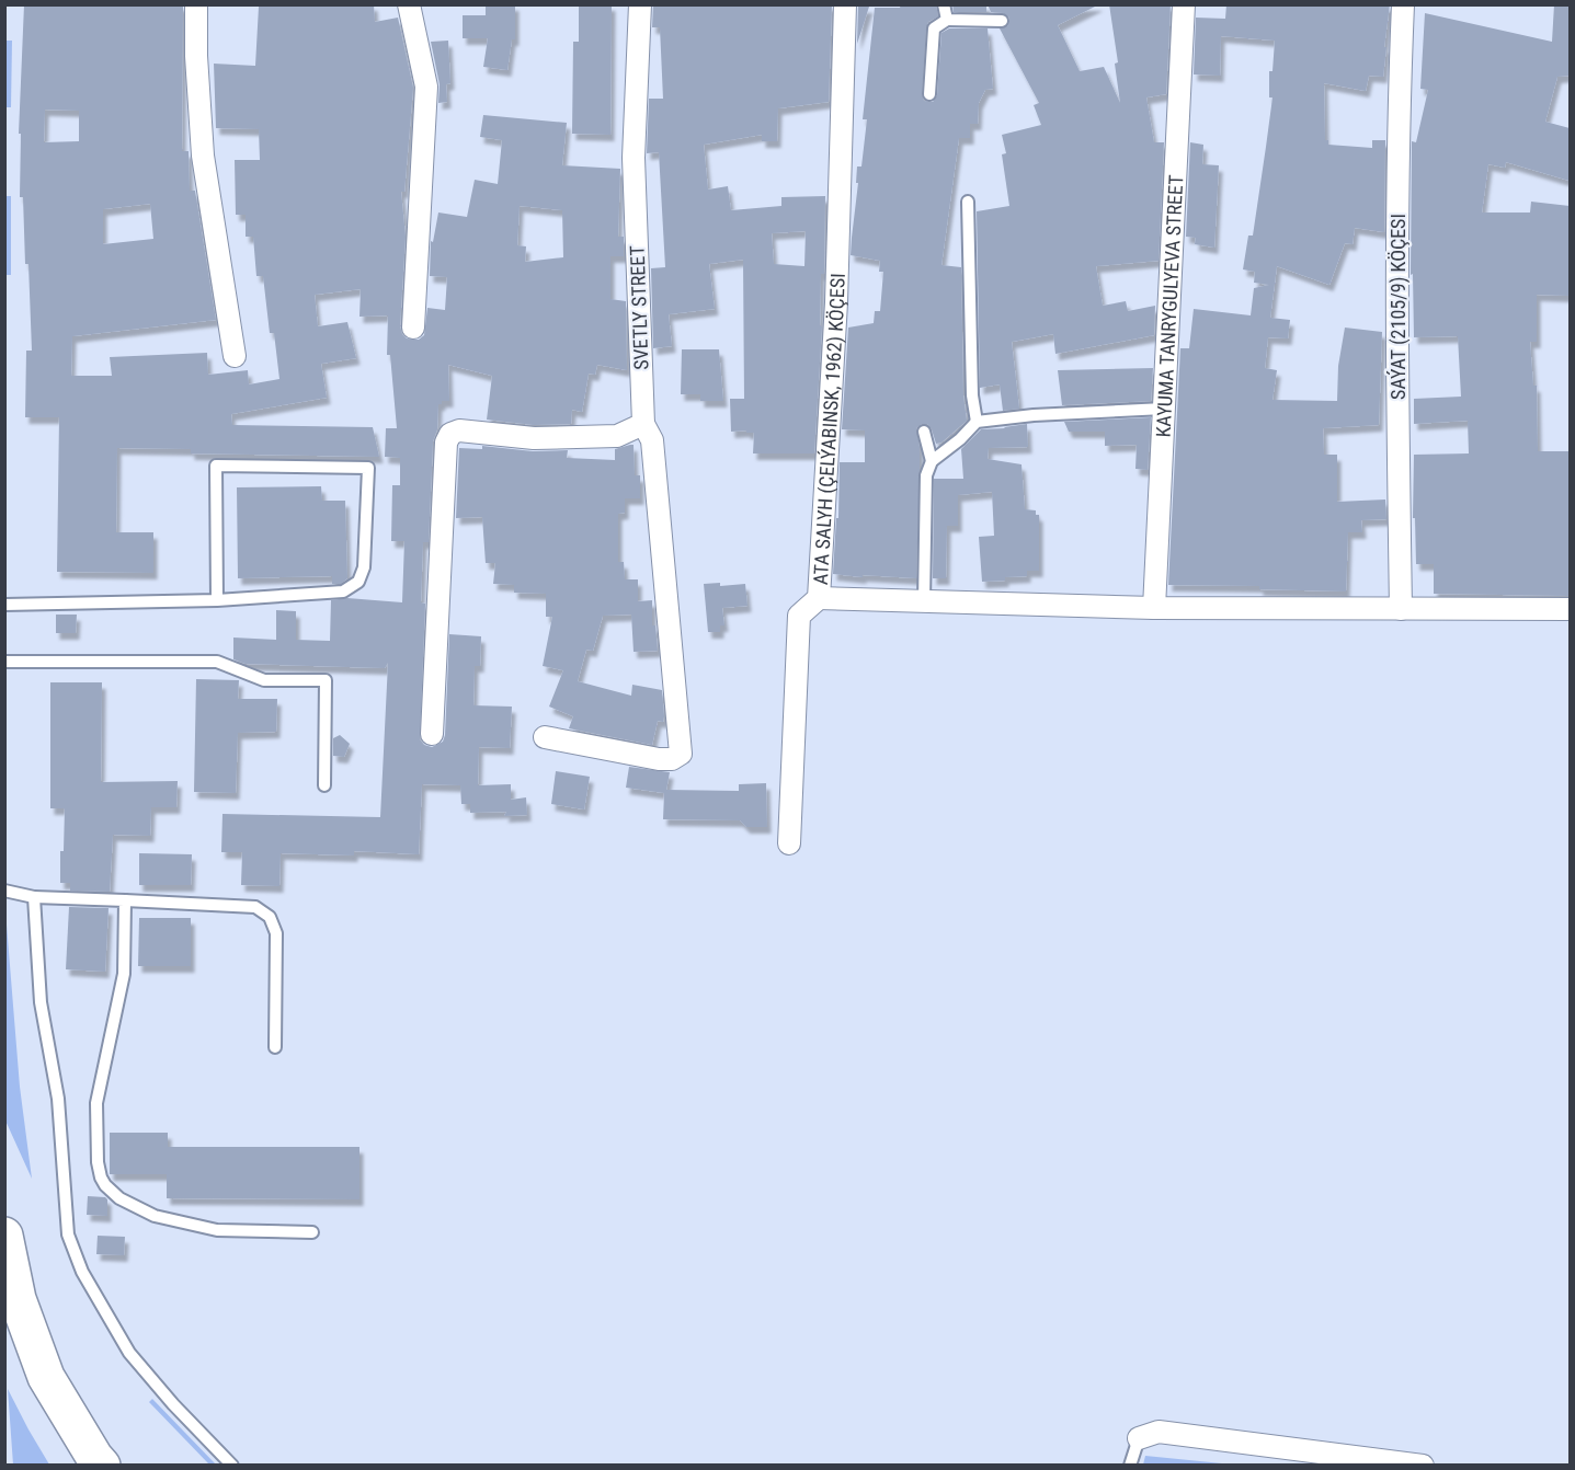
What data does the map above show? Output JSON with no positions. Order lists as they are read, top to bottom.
{
  "streets": {
    "street": [
      "KAYUMA TANRYGULYEVA STREET",
      "SAÝAT (2105/9) KÖÇESI",
      "SVETLY STREET",
      "ATA SALYH (ÇELÝABINSK, 1962) KÖÇESI"
    ]
  }
}
